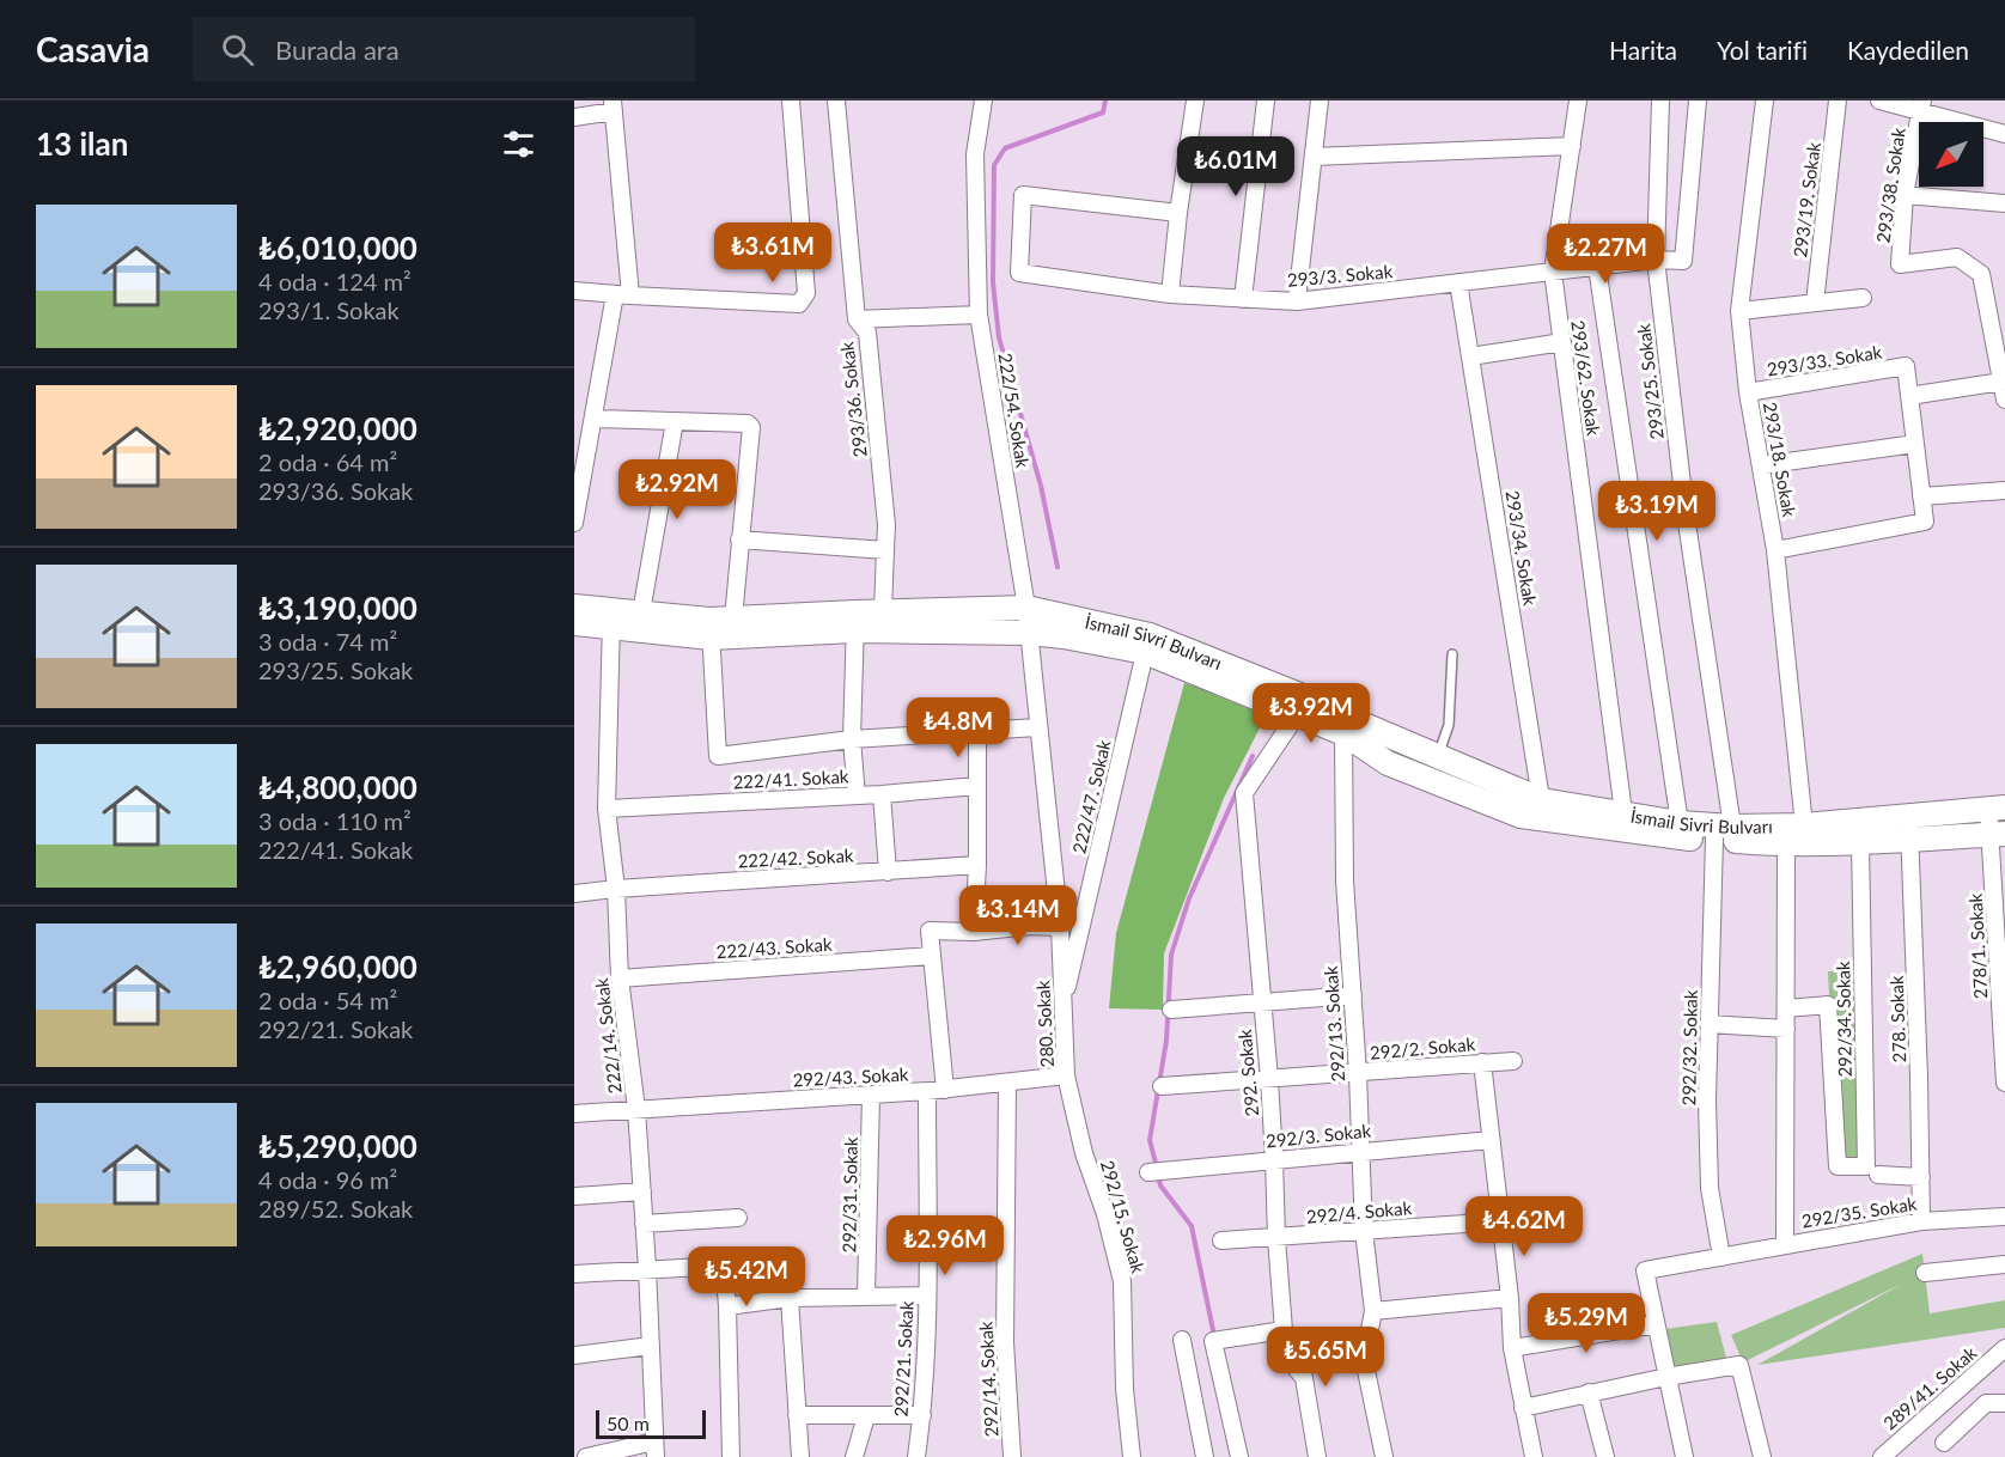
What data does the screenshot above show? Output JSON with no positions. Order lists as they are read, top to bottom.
{
  "streets": {
    "main road": ["İsmail Sivri Bulvarı"],
    "street": [
      "293/38. Sokak",
      "293/19. Sokak",
      "293/3. Sokak",
      "293/33. Sokak",
      "293/62. Sokak",
      "293/25. Sokak",
      "293/36. Sokak",
      "222/54. Sokak",
      "293/18. Sokak",
      "293/34. Sokak",
      "222/41. Sokak",
      "222/47. Sokak",
      "222/42. Sokak",
      "278/1. Sokak",
      "222/43. Sokak",
      "292/34. Sokak",
      "278. Sokak",
      "280. Sokak",
      "292/13. Sokak",
      "222/14. Sokak",
      "292/2. Sokak",
      "292/32. Sokak",
      "292. Sokak",
      "292/43. Sokak",
      "292/3. Sokak",
      "292/31. Sokak",
      "292/4. Sokak",
      "292/35. Sokak",
      "292/15. Sokak",
      "292/21. Sokak",
      "292/14. Sokak",
      "289/41. Sokak"
    ]
  },
  "crossings": [
    ["293/3. Sokak", "293/62. Sokak"],
    ["293/3. Sokak", "293/25. Sokak"],
    ["293/3. Sokak", "293/34. Sokak"],
    ["293/33. Sokak", "293/18. Sokak"],
    ["293/62. Sokak", "İsmail Sivri Bulvarı"],
    ["293/25. Sokak", "İsmail Sivri Bulvarı"],
    ["293/25. Sokak", "292/32. Sokak"],
    ["293/36. Sokak", "İsmail Sivri Bulvarı"],
    ["222/54. Sokak", "İsmail Sivri Bulvarı"],
    ["222/54. Sokak", "280. Sokak"],
    ["293/18. Sokak", "İsmail Sivri Bulvarı"],
    ["293/34. Sokak", "İsmail Sivri Bulvarı"],
    ["İsmail Sivri Bulvarı", "222/47. Sokak"],
    ["İsmail Sivri Bulvarı", "278/1. Sokak"],
    ["İsmail Sivri Bulvarı", "292/34. Sokak"],
    ["İsmail Sivri Bulvarı", "278. Sokak"],
    ["İsmail Sivri Bulvarı", "280. Sokak"],
    ["İsmail Sivri Bulvarı", "292/13. Sokak"],
    ["İsmail Sivri Bulvarı", "222/14. Sokak"],
    ["İsmail Sivri Bulvarı", "292/32. Sokak"],
    ["İsmail Sivri Bulvarı", "292. Sokak"],
    ["222/41. Sokak", "222/14. Sokak"],
    ["222/47. Sokak", "280. Sokak"],
    ["222/42. Sokak", "222/14. Sokak"],
    ["222/43. Sokak", "222/14. Sokak"],
    ["278. Sokak", "292/35. Sokak"],
    ["280. Sokak", "292/43. Sokak"],
    ["280. Sokak", "292/15. Sokak"],
    ["292/13. Sokak", "292/2. Sokak"],
    ["292/13. Sokak", "292/3. Sokak"],
    ["292/13. Sokak", "292/4. Sokak"],
    ["222/14. Sokak", "292/43. Sokak"],
    ["292/2. Sokak", "292. Sokak"],
    ["292/32. Sokak", "292/35. Sokak"],
    ["292. Sokak", "292/3. Sokak"],
    ["292. Sokak", "292/4. Sokak"],
    ["292/43. Sokak", "292/31. Sokak"],
    ["292/43. Sokak", "292/15. Sokak"],
    ["292/43. Sokak", "292/21. Sokak"],
    ["292/43. Sokak", "292/14. Sokak"]
  ],
  "scale_bar": "50 m",
  "north": "bottom left",
  "page": {
    "header": "Casavia",
    "search": "Burada ara",
    "nav": ["Harita", "Yol tarifi", "Kaydedilen"],
    "heading": "13 ilan",
    "price": [
      "₺6.01M",
      "₺3.61M",
      "₺2.27M",
      "₺2.92M",
      "₺3.19M",
      "₺3.92M",
      "₺4.8M",
      "₺3.14M",
      "₺4.62M",
      "₺2.96M",
      "₺5.42M",
      "₺5.29M",
      "₺5.65M"
    ],
    "list": [
      {
        "name": "₺6,010,000",
        "note": "4 oda · 124 m² · 293/1. Sokak"
      },
      {
        "name": "₺2,920,000",
        "note": "2 oda · 64 m² · 293/36. Sokak"
      },
      {
        "name": "₺3,190,000",
        "note": "3 oda · 74 m² · 293/25. Sokak"
      },
      {
        "name": "₺4,800,000",
        "note": "3 oda · 110 m² · 222/41. Sokak"
      },
      {
        "name": "₺2,960,000",
        "note": "2 oda · 54 m² · 292/21. Sokak"
      },
      {
        "name": "₺5,290,000",
        "note": "4 oda · 96 m² · 289/52. Sokak"
      }
    ],
    "scale": "50 m"
  }
}
